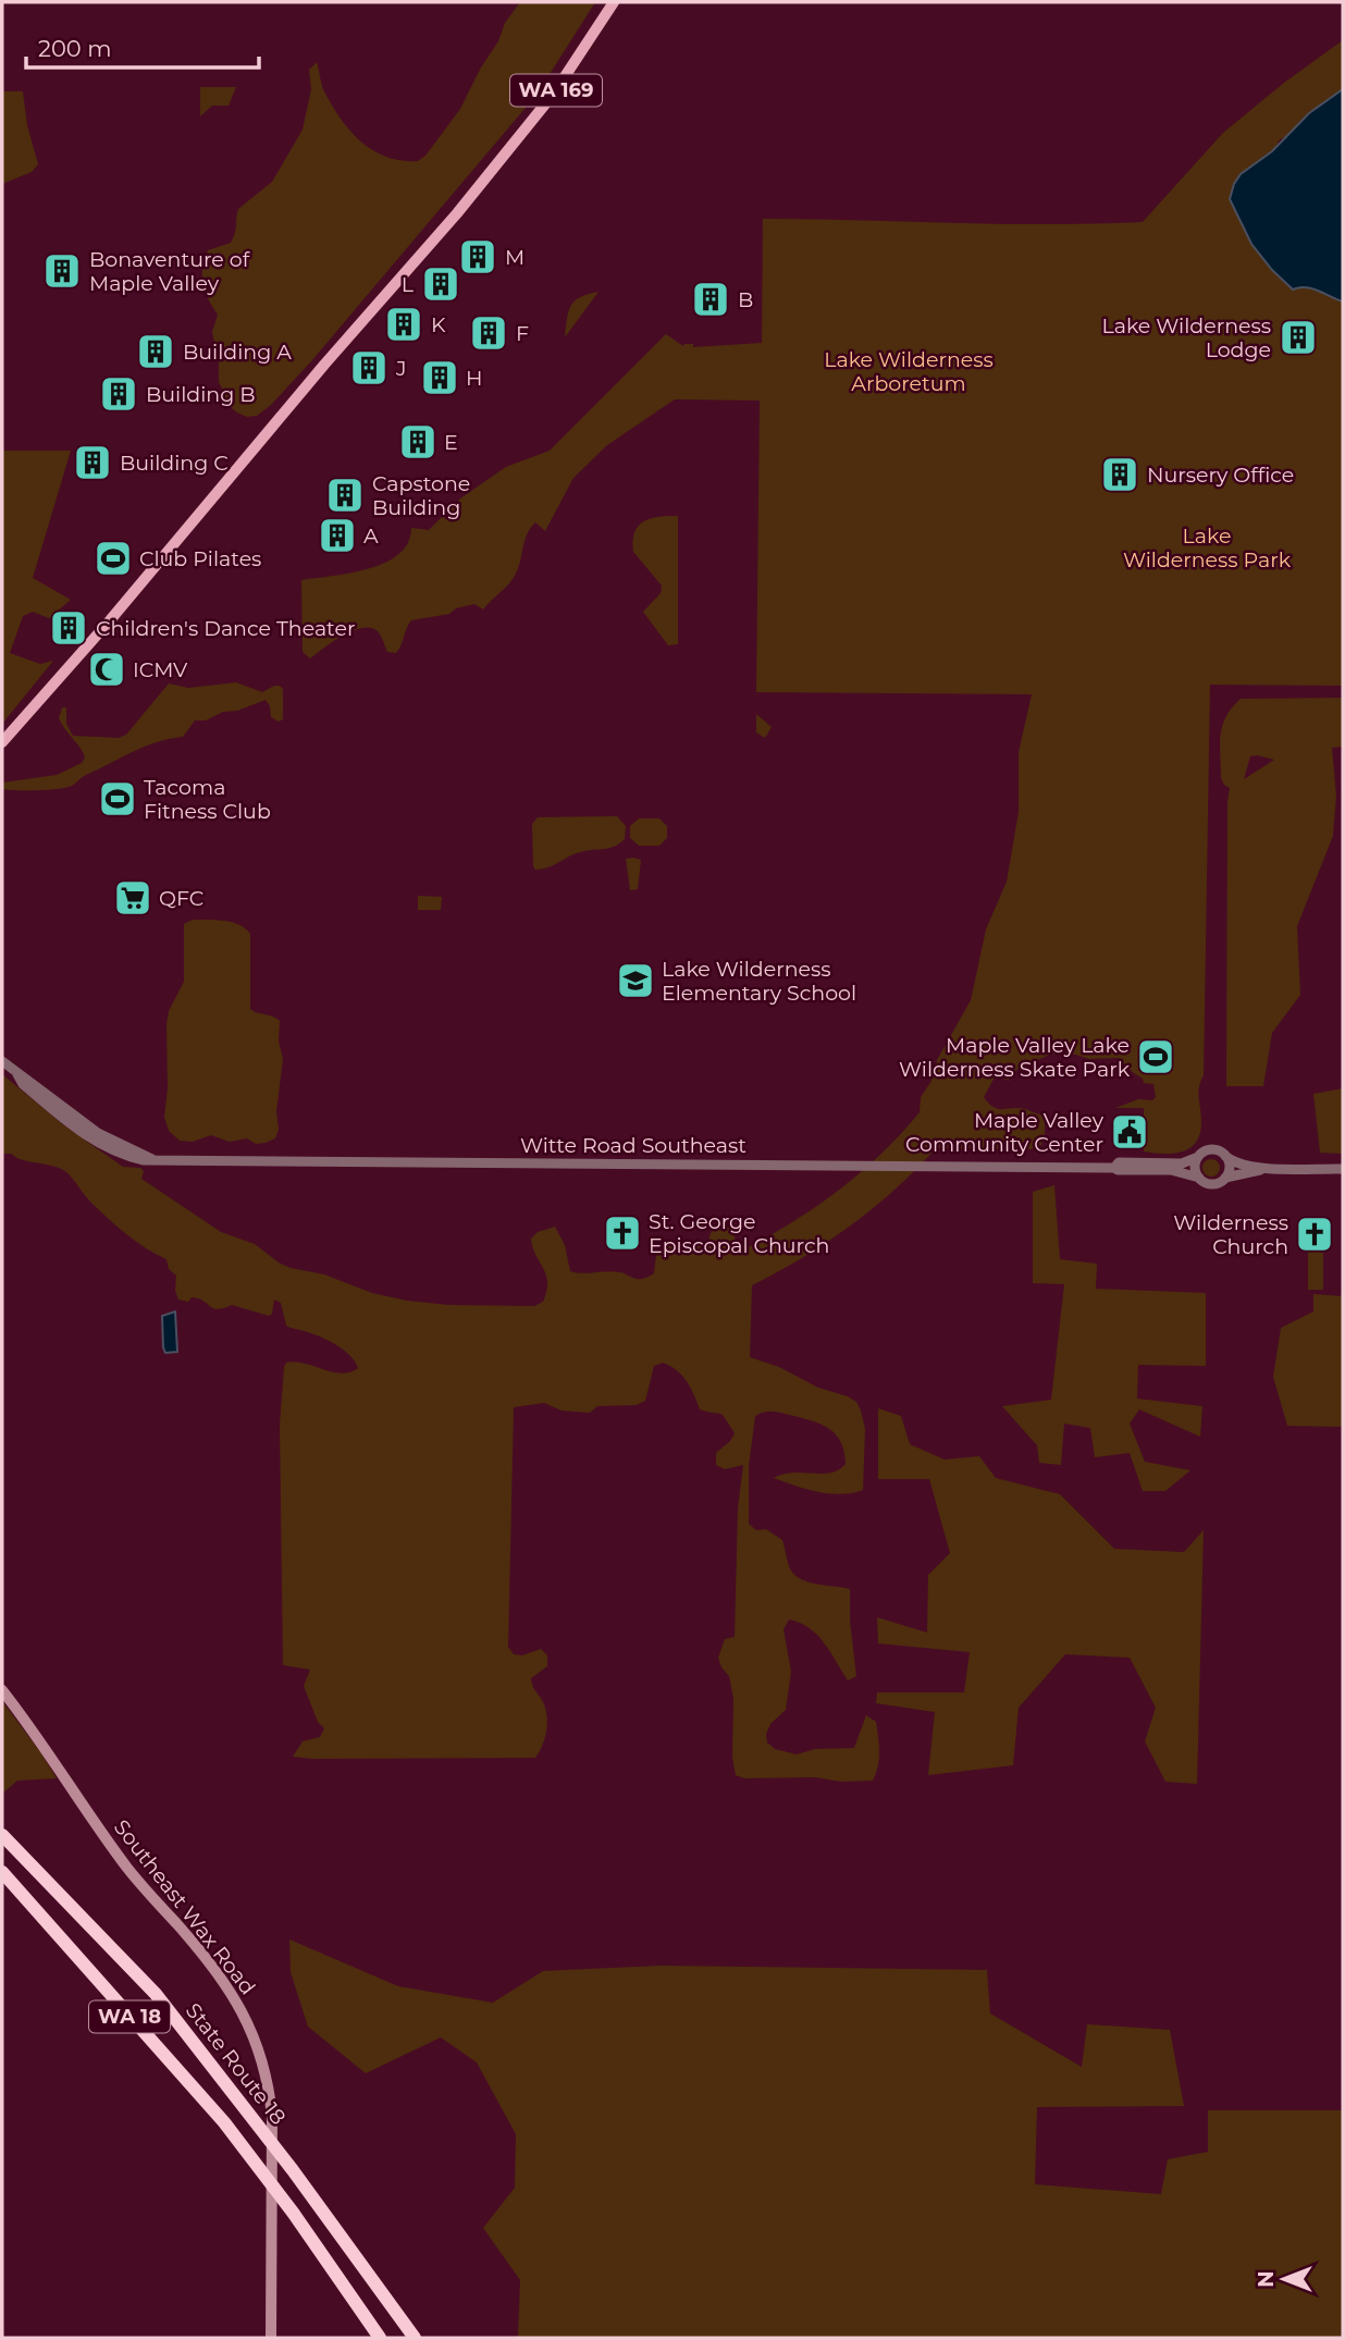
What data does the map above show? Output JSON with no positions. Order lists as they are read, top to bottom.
{
  "streets": {
    "highway": ["WA 18", "State Route 18"],
    "main road": ["WA 169", "Southeast Wax Road"],
    "street": ["Witte Road Southeast"]
  },
  "parks": ["Lake Wilderness Arboretum", "Lake Wilderness Park"],
  "places": {
    "building": [
      "M",
      "Bonaventure of Maple Valley",
      "L",
      "B",
      "K",
      "F",
      "Lake Wilderness Lodge",
      "Building A",
      "J",
      "H",
      "Building B",
      "E",
      "Building C",
      "Nursery Office",
      "Capstone Building",
      "A",
      "Children's Dance Theater"
    ],
    "sports": ["Club Pilates", "Tacoma Fitness Club", "Maple Valley Lake Wilderness Skate Park"],
    "mosque": ["ICMV"],
    "supermarket": ["QFC"],
    "school or university": ["Lake Wilderness Elementary School"],
    "public building": ["Maple Valley Community Center"],
    "church": ["St. George Episcopal Church", "Wilderness Church"]
  },
  "scale_bar": "200 m",
  "north": "left"
}
